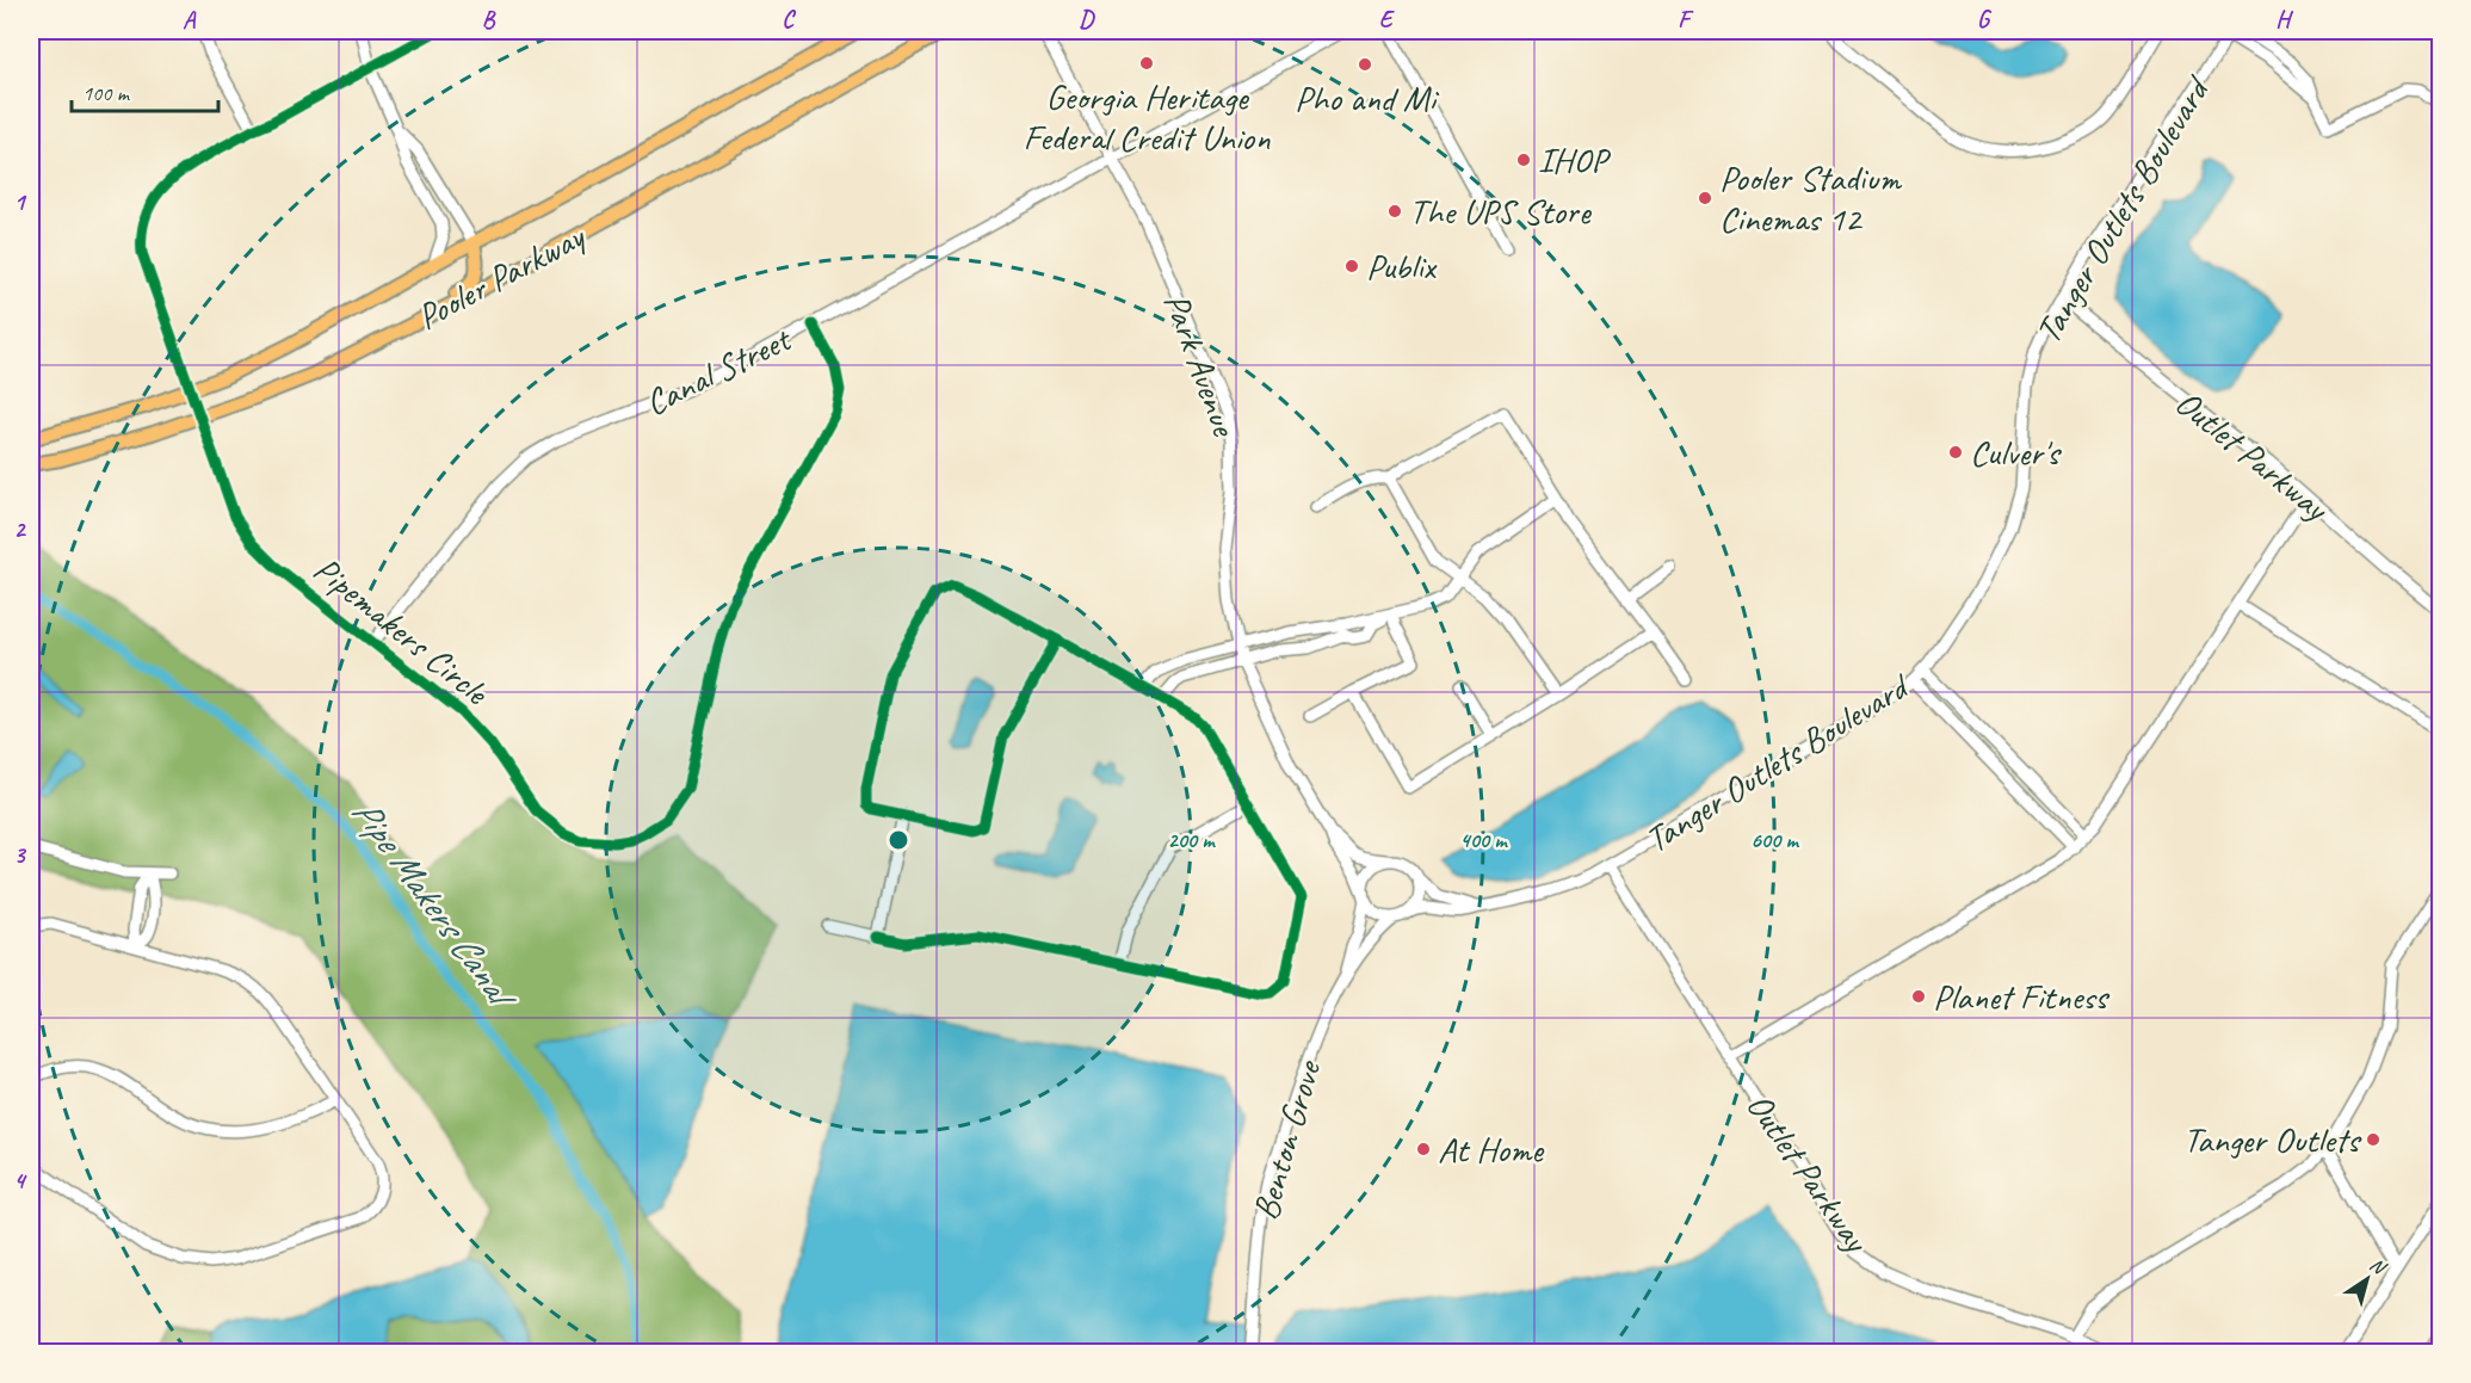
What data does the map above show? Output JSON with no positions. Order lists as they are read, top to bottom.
{
  "streets": {
    "main road": ["Pooler Parkway"],
    "street": [
      "Tanger Outlets Boulevard",
      "Park Avenue",
      "Canal Street",
      "Outlet Parkway",
      "Pipemakers Circle",
      "Benton Grove"
    ]
  },
  "crossings": [
    ["Tanger Outlets Boulevard", "Park Avenue"],
    ["Tanger Outlets Boulevard", "Outlet Parkway"],
    ["Tanger Outlets Boulevard", "Benton Grove"],
    ["Pooler Parkway", "Pipemakers Circle"],
    ["Park Avenue", "Canal Street"],
    ["Park Avenue", "Benton Grove"],
    ["Canal Street", "Pipemakers Circle"]
  ],
  "water": ["Pipe Makers Canal"],
  "places": [
    "Georgia Heritage Federal Credit Union",
    "Pho and Mi",
    "IHOP",
    "Pooler Stadium Cinemas 12",
    "The UPS Store",
    "Publix",
    "Culver's",
    "Planet Fitness",
    "Tanger Outlets",
    "At Home"
  ],
  "scale_bar": "100 m",
  "north": "top right",
  "grid": {
    "columns": [
      "A",
      "B",
      "C",
      "D",
      "E",
      "F",
      "G",
      "H"
    ],
    "rows": [
      "1",
      "2",
      "3",
      "4"
    ]
  },
  "rings": ["200 m", "400 m", "600 m"]
}
